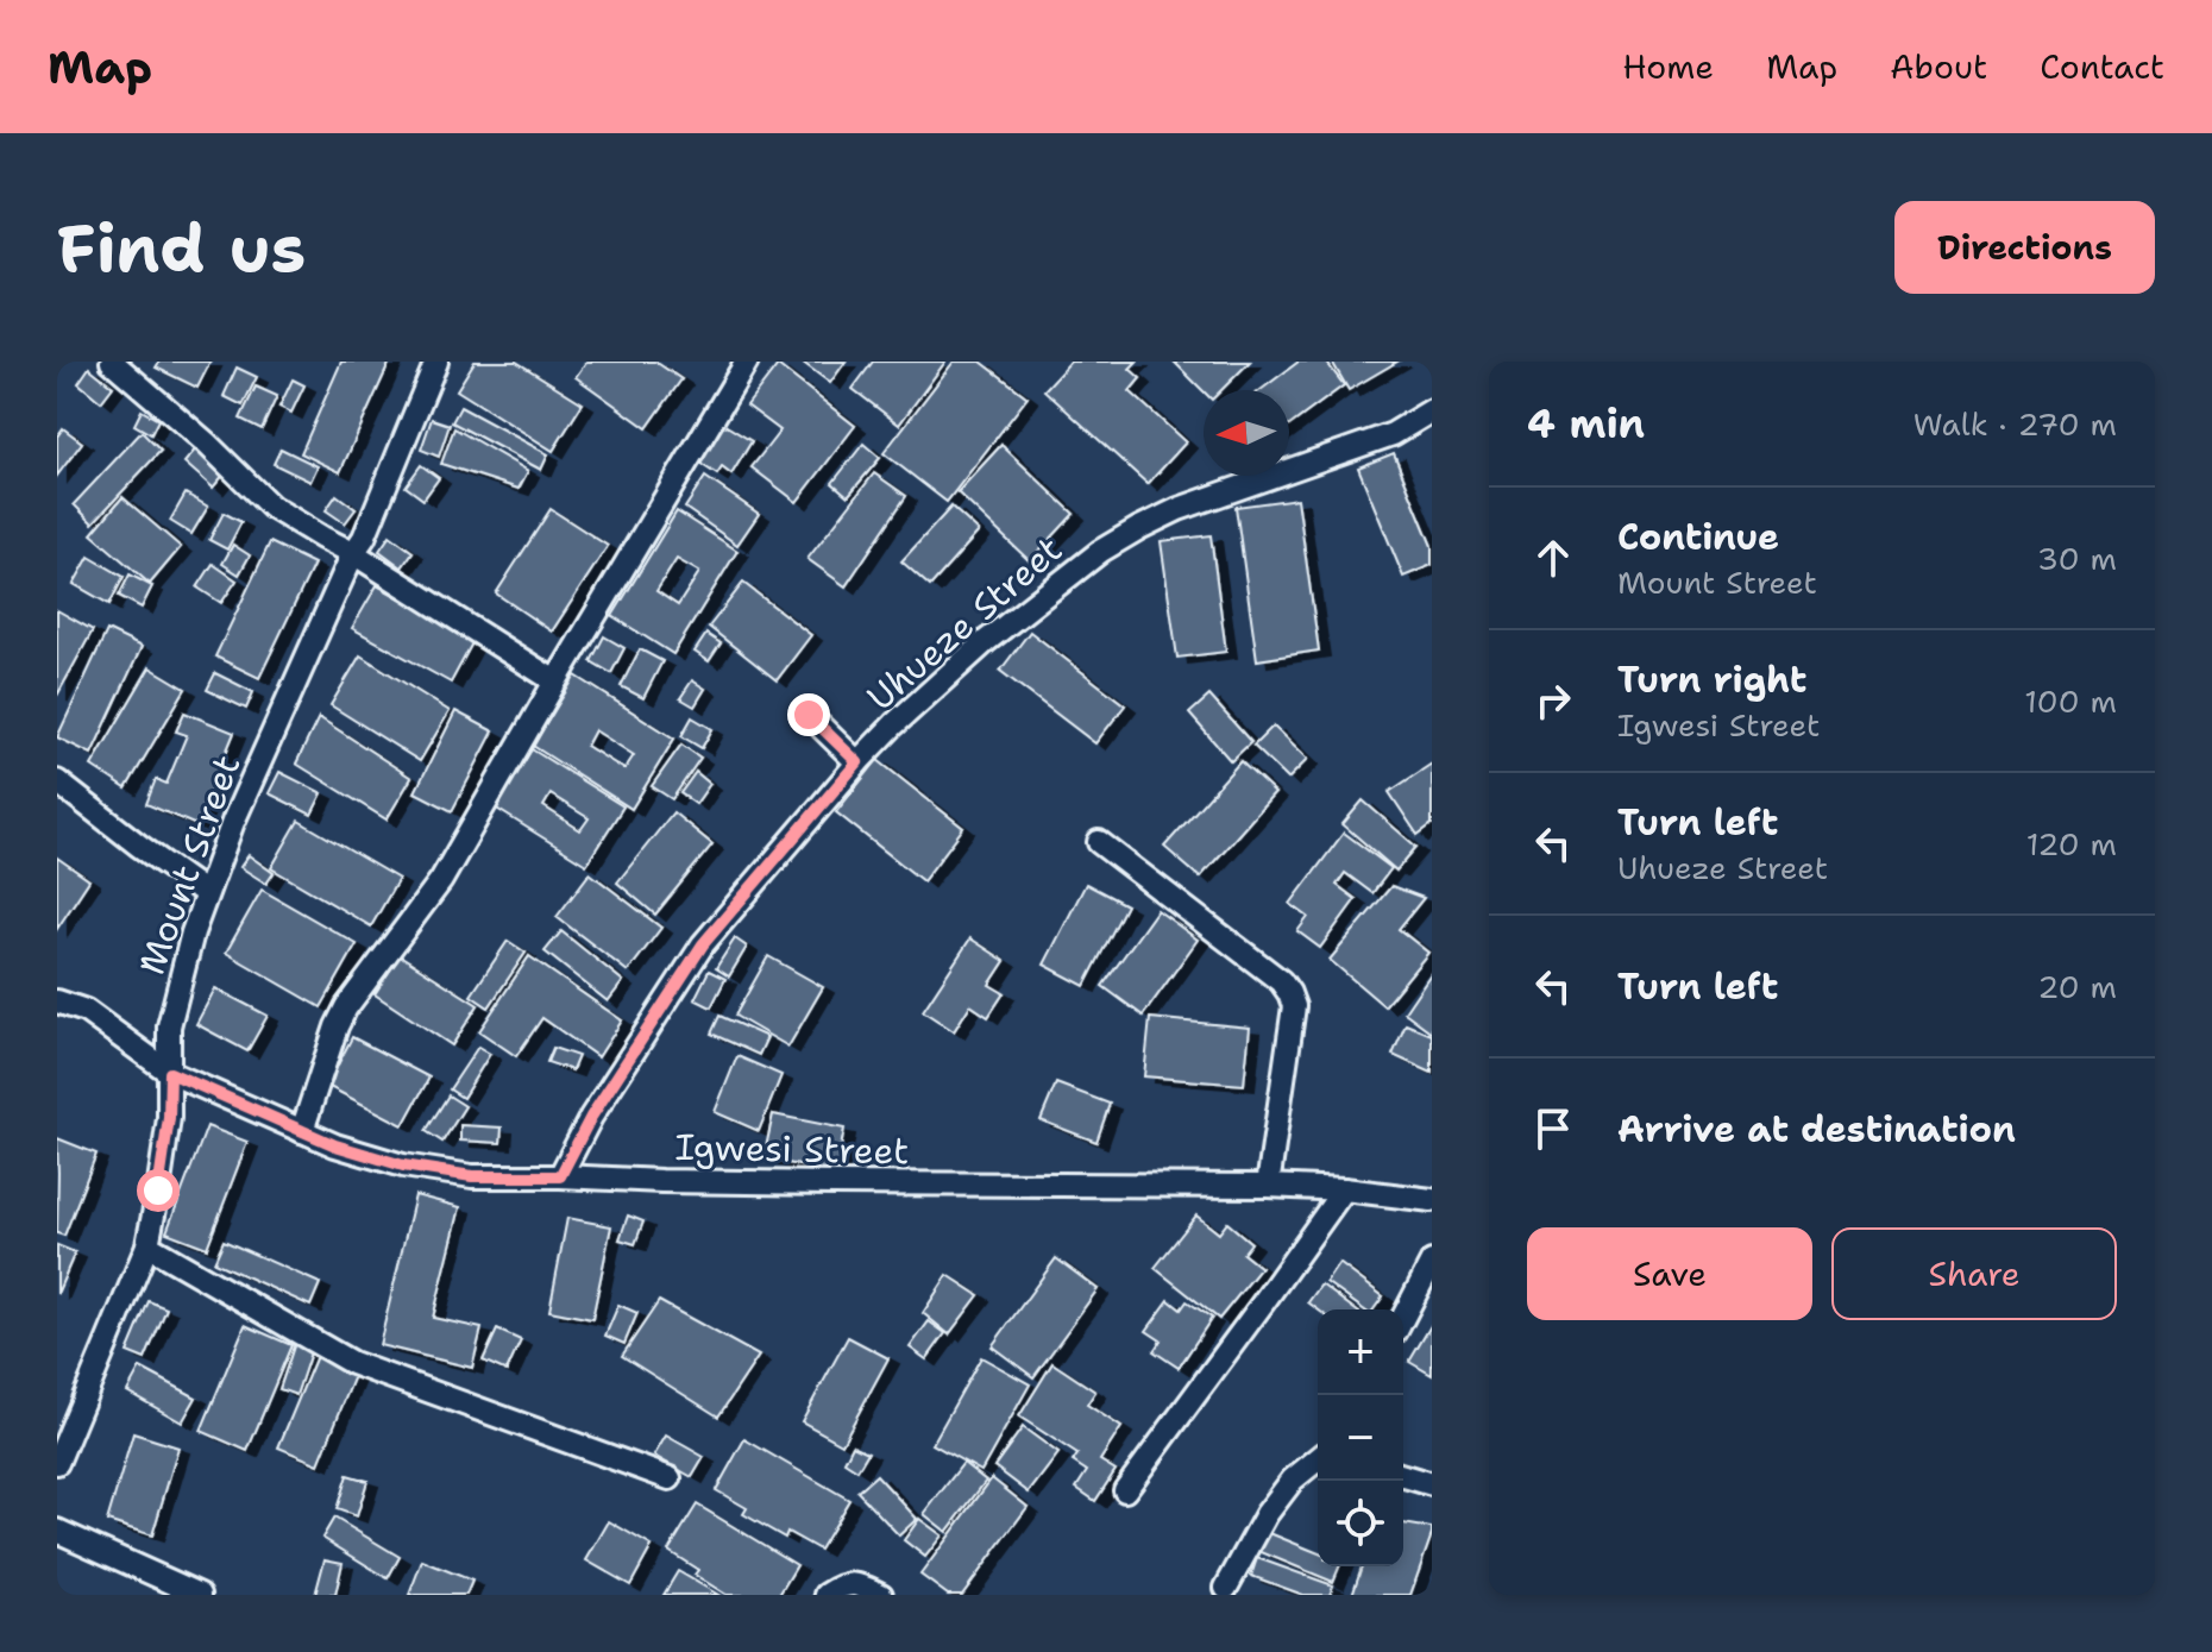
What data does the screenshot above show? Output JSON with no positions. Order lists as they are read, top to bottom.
{
  "streets": {
    "street": ["Uhueze Street", "Mount Street", "Igwesi Street"]
  },
  "crossings": [
    ["Uhueze Street", "Igwesi Street"],
    ["Mount Street", "Igwesi Street"]
  ],
  "north": "left",
  "page": {
    "header": "Map",
    "nav": [
      "Home",
      "Map",
      "About",
      "Contact"
    ],
    "buttons": [
      "Directions",
      ["Save", "Share"]
    ],
    "title": "Find us",
    "heading": ["4 min", "Walk · 270 m"],
    "list": [
      ["Continue", "Mount Street", "30 m"],
      ["Turn right", "Igwesi Street", "100 m"],
      ["Turn left", "Uhueze Street", "120 m"],
      ["Turn left", "20 m"],
      "Arrive at destination"
    ],
    "map_buttons": ["+", "−"]
  }
}
